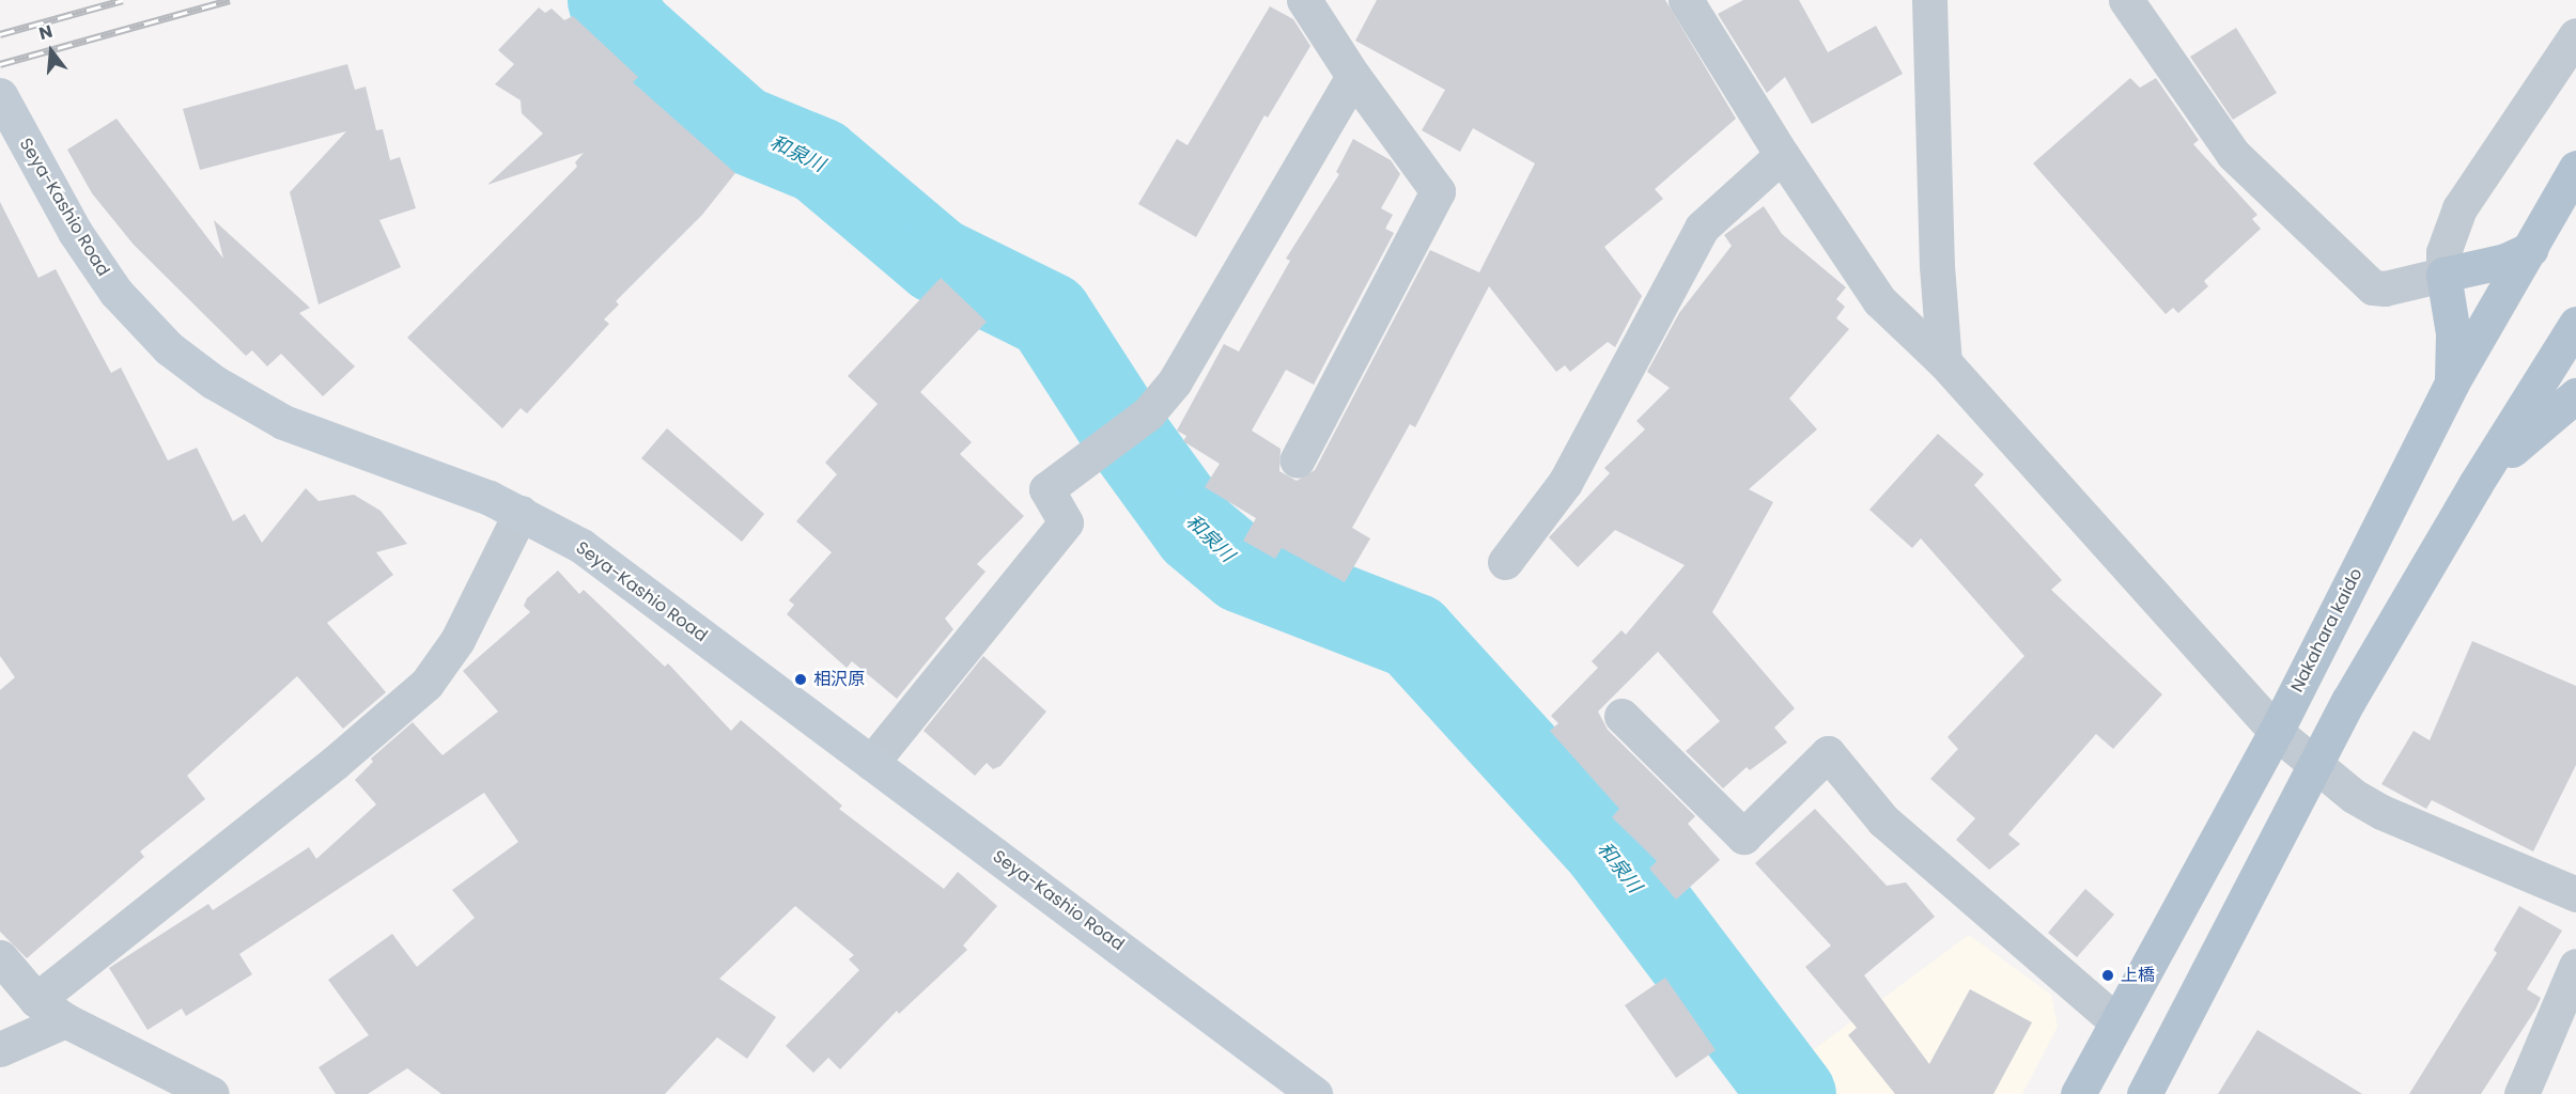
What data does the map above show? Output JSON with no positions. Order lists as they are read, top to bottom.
{
  "streets": {
    "main road": ["Seya-Kashio Road", "Nakahara kaido"]
  },
  "water": ["和泉川"],
  "places": ["相沢原", "上橋"],
  "north": "top"
}
